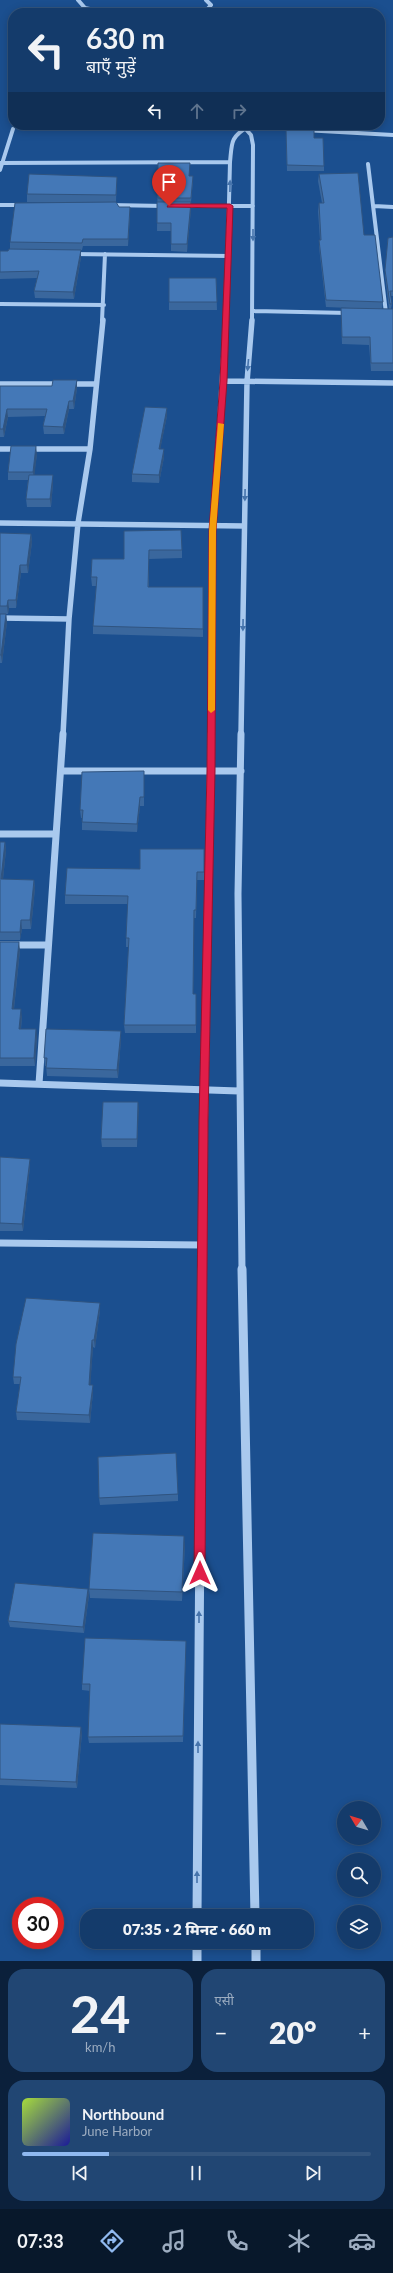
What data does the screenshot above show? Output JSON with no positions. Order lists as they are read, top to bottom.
{
  "north": "top left",
  "page": {
    "turn": ["630 m", "बाएँ मुड़ें"],
    "limit": "30",
    "trip": "07:35 · 2 मिनट · 660 m",
    "tile": [
      ["24", "km/h"],
      "एसी"
    ],
    "heat": ["−", "20°", "+"],
    "song": ["Northbound", "June Harbor"],
    "tabs": "07:33"
  }
}
